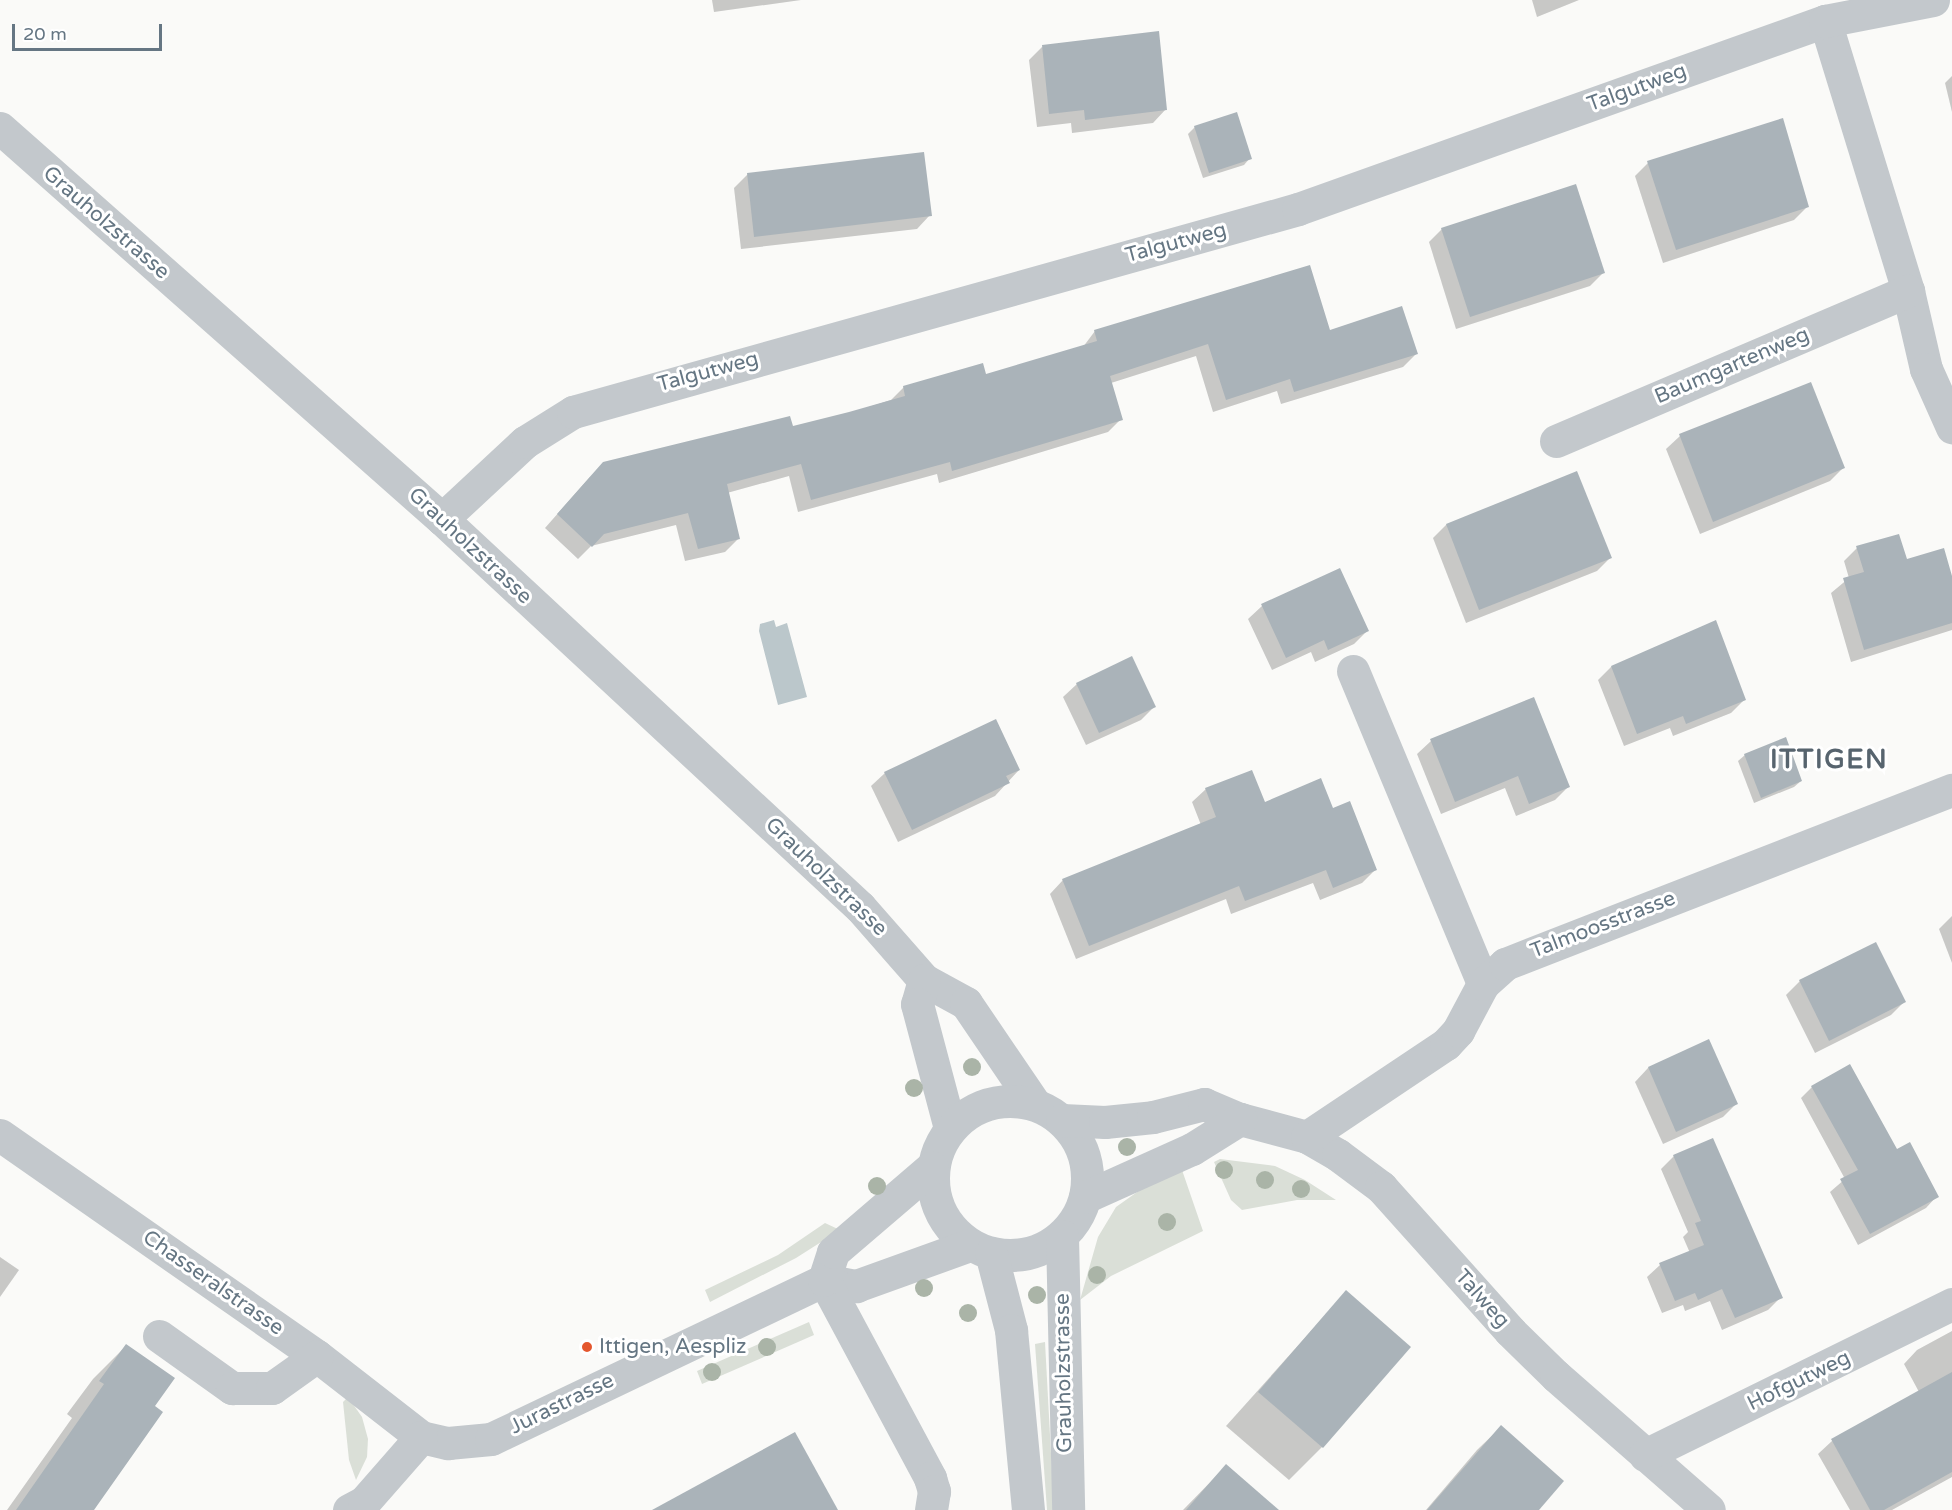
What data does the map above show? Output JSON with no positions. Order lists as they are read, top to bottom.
{
  "streets": {
    "street": [
      "Talgutweg",
      "Grauholzstrasse",
      "Baumgartenweg",
      "Talmoosstrasse",
      "Chasseralstrasse",
      "Talweg",
      "Hofgutweg",
      "Jurastrasse"
    ]
  },
  "crossings": [
    ["Talgutweg", "Grauholzstrasse"],
    ["Grauholzstrasse", "Talweg"],
    ["Talmoosstrasse", "Talweg"],
    ["Chasseralstrasse", "Jurastrasse"],
    ["Talweg", "Hofgutweg"]
  ],
  "districts": ["ITTIGEN"],
  "places": ["Ittigen, Aespliz"],
  "scale_bar": "20 m"
}
